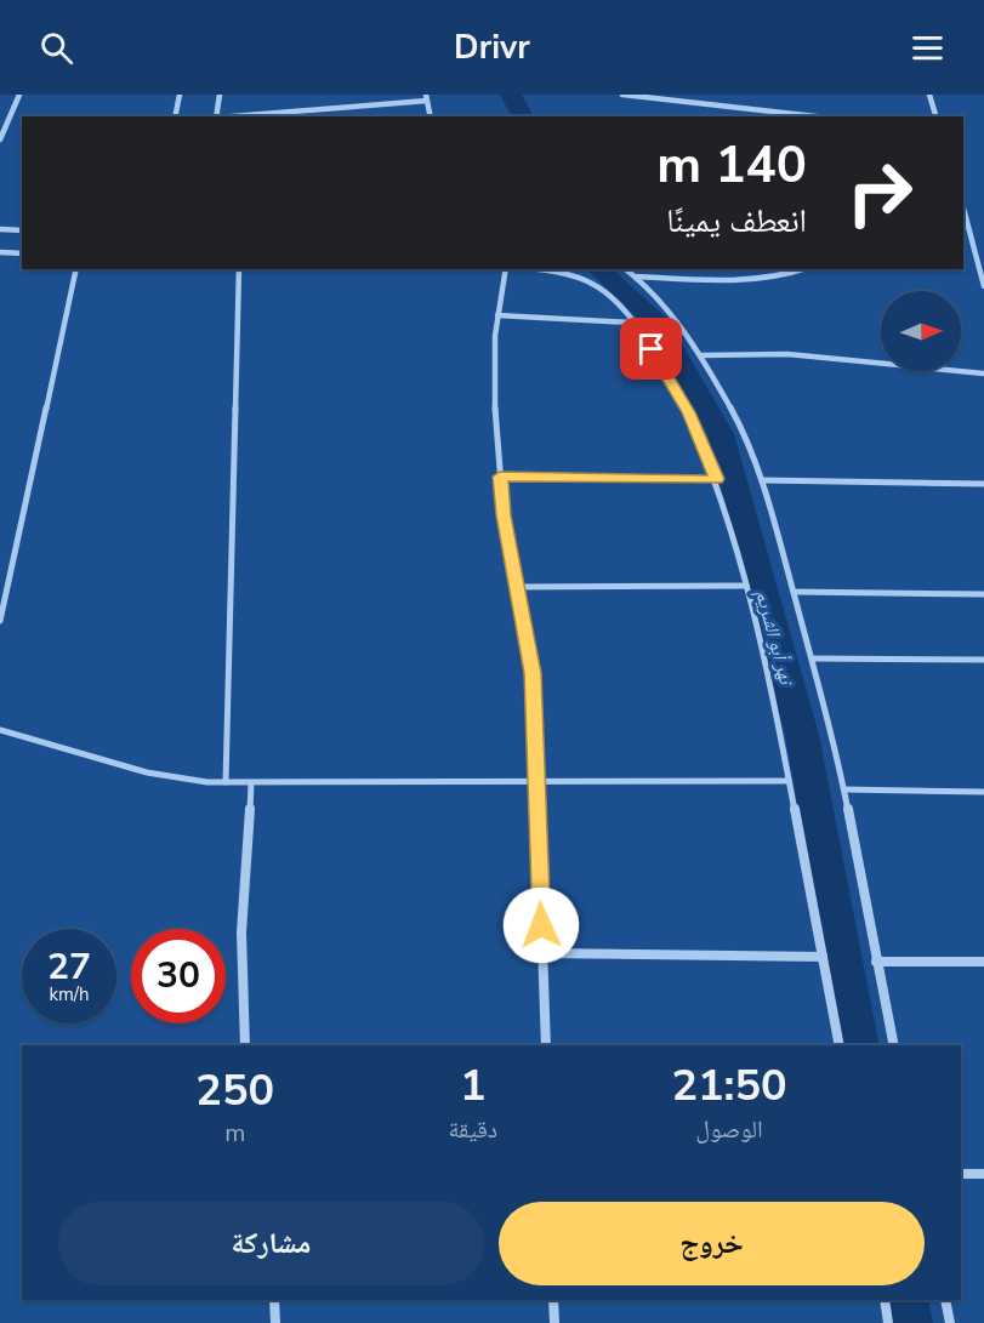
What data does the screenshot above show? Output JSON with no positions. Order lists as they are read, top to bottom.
{
  "water": ["نهر أبو الشريم"],
  "north": "right",
  "page": {
    "header": "Drivr",
    "turn": ["140 m", "انعطف يمينًا"],
    "speed": "27 km/h",
    "limit": "30",
    "eta": [
      "21:50",
      "الوصول",
      "1",
      "دقيقة",
      "250",
      "m"
    ],
    "buttons": ["خروج", "مشاركة"]
  }
}
